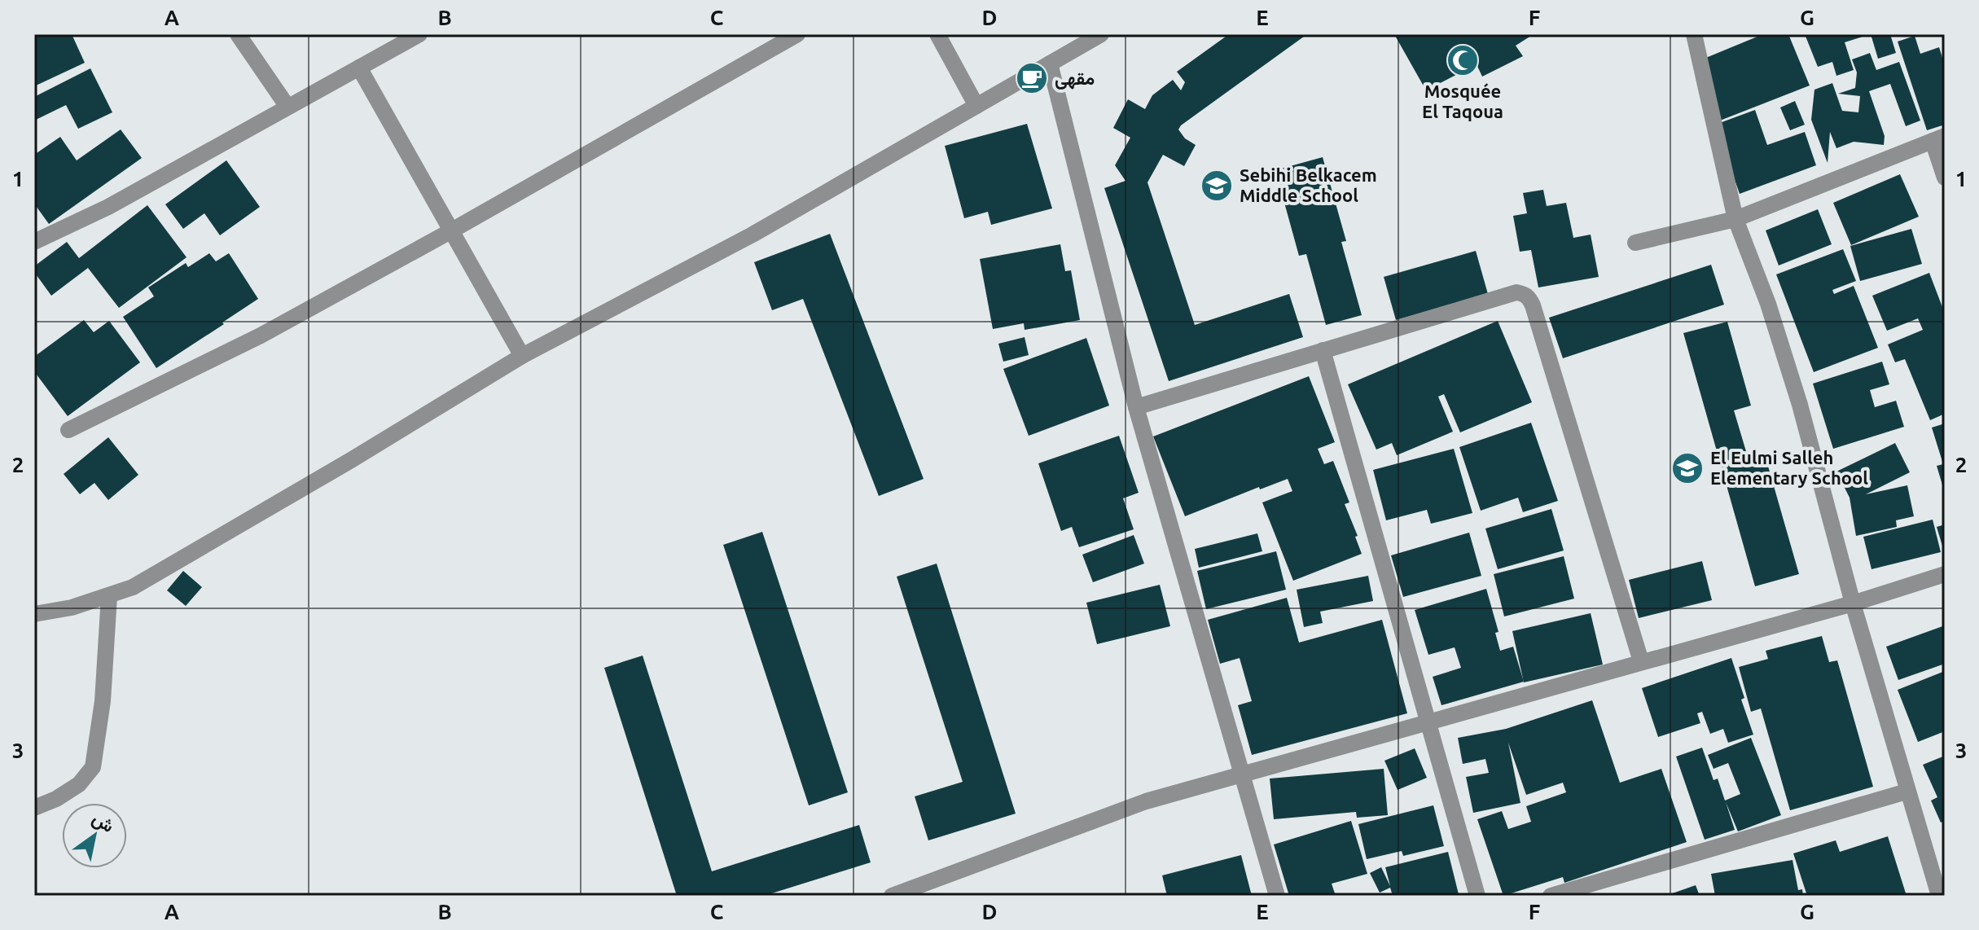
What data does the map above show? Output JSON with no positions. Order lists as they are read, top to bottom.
{
  "places": {
    "mosque": ["Mosquée El Taqoua"],
    "cafe": ["مقهى"],
    "school or university": ["Sebihi Belkacem Middle School", "El Eulmi Salleh Elementary School"]
  },
  "north": "top right",
  "grid": {
    "columns": [
      "A",
      "B",
      "C",
      "D",
      "E",
      "F",
      "G"
    ],
    "rows": ["1", "2", "3"]
  }
}
